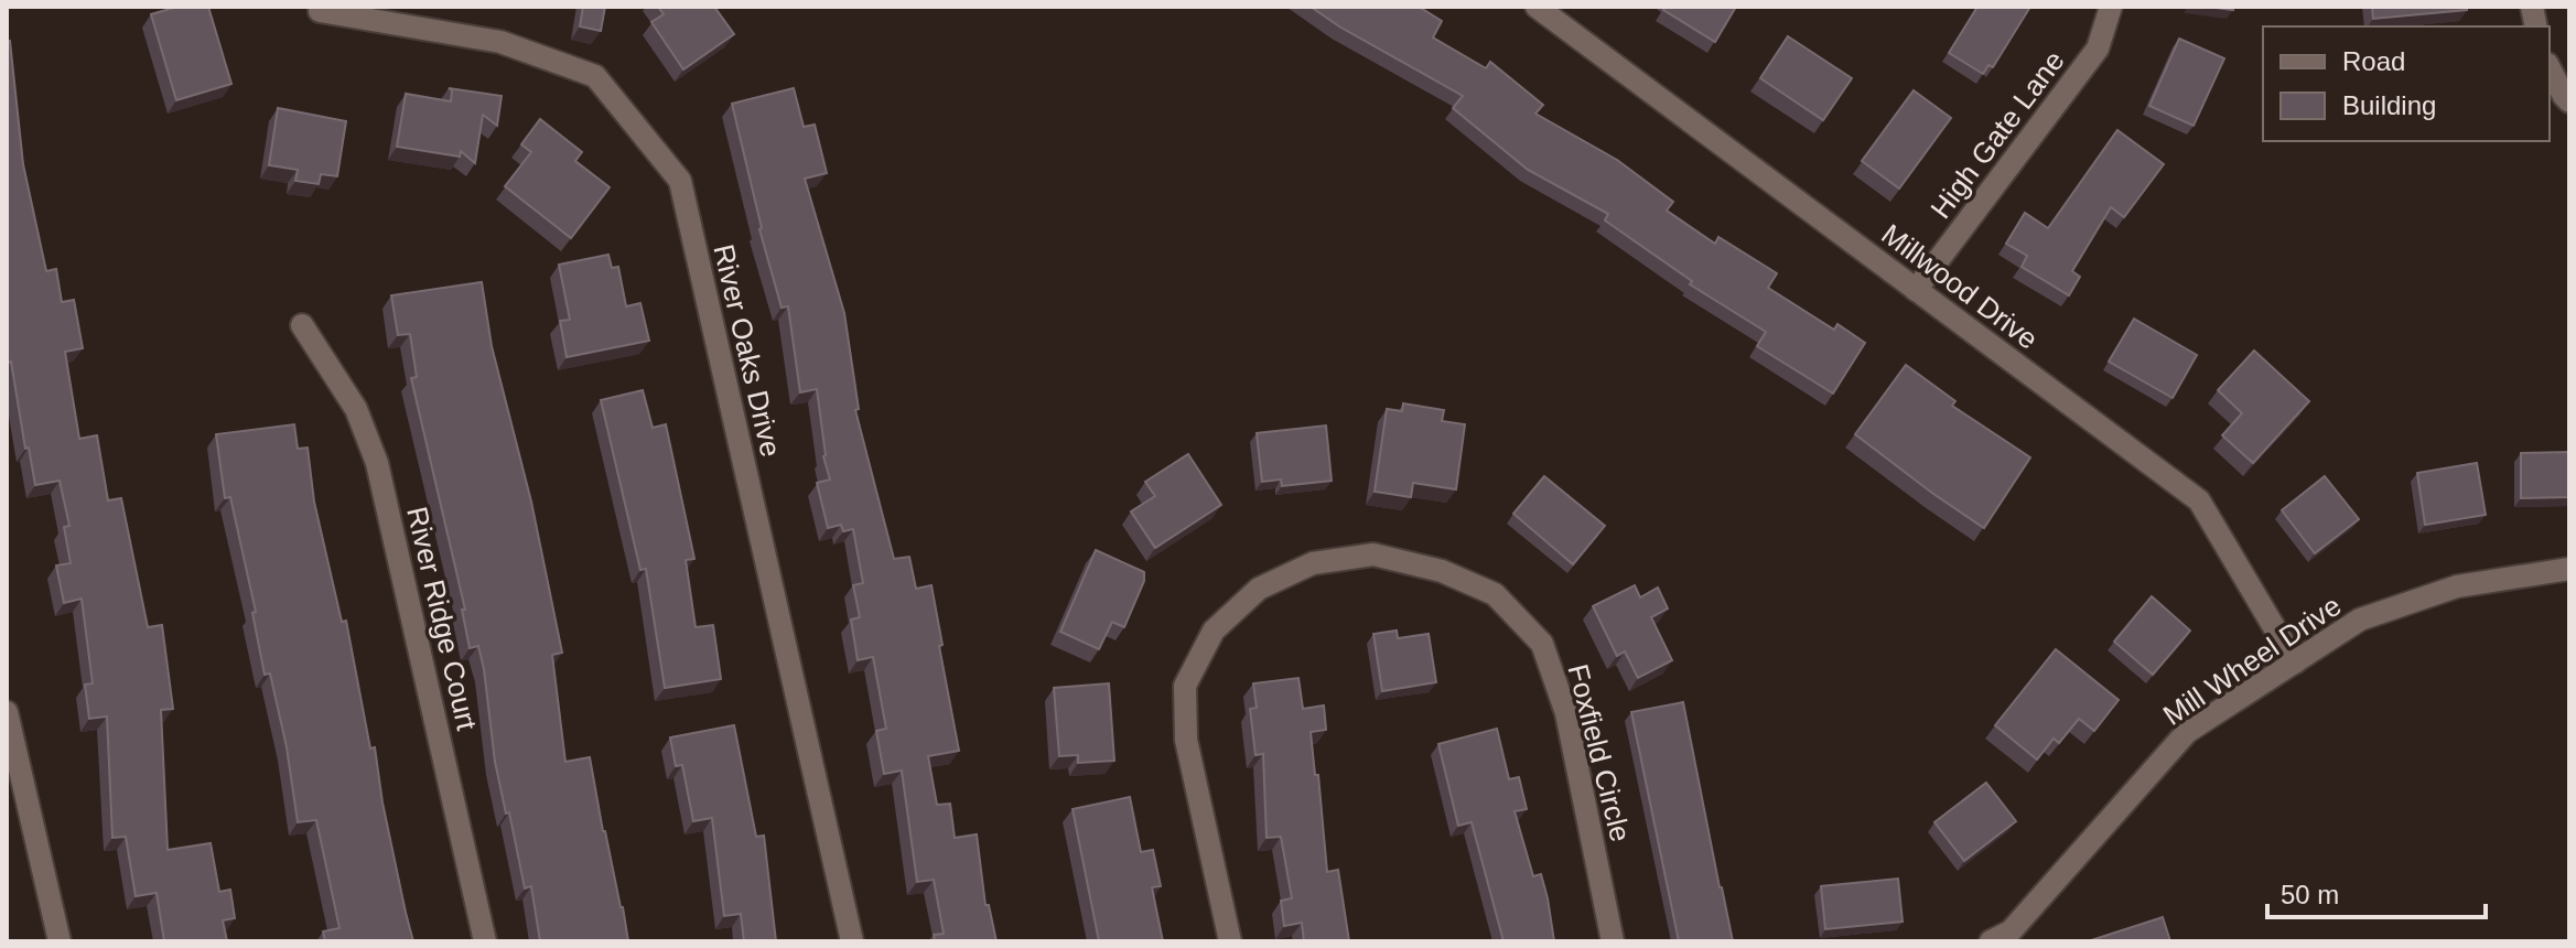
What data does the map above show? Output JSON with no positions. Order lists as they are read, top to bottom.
{
  "streets": {
    "street": [
      "High Gate Lane",
      "Millwood Drive",
      "River Oaks Drive",
      "River Ridge Court",
      "Mill Wheel Drive",
      "Foxfield Circle"
    ]
  },
  "crossings": [
    ["High Gate Lane", "Millwood Drive"],
    ["Millwood Drive", "Mill Wheel Drive"]
  ],
  "legend": ["Road", "Building"],
  "scale_bar": "50 m"
}
